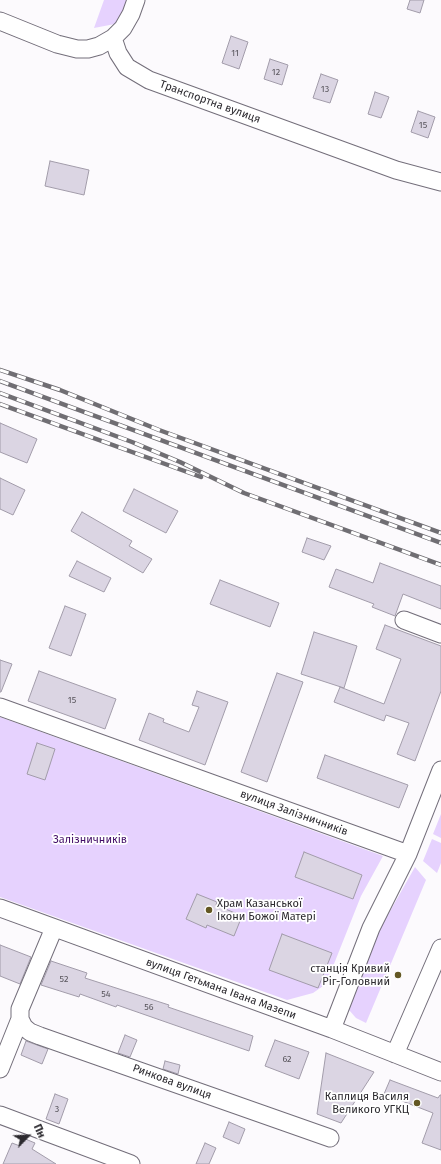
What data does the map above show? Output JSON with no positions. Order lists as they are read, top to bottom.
{
  "streets": {
    "street": [
      "Транспортна вулиця",
      "вулиця Залізничників",
      "вулиця Гетьмана Івана Мазепи",
      "Ринкова вулиця"
    ]
  },
  "parks": ["Залізничників"],
  "places": ["Храм Казанської Ікони Божої Матері", "станція Кривий Ріг-Головний", "Каплиця Василя Великого УГКЦ"],
  "house_numbers": [
    "11",
    "12",
    "13",
    "15",
    "15",
    "52",
    "54",
    "56",
    "62",
    "3"
  ],
  "north": "top right"
}
